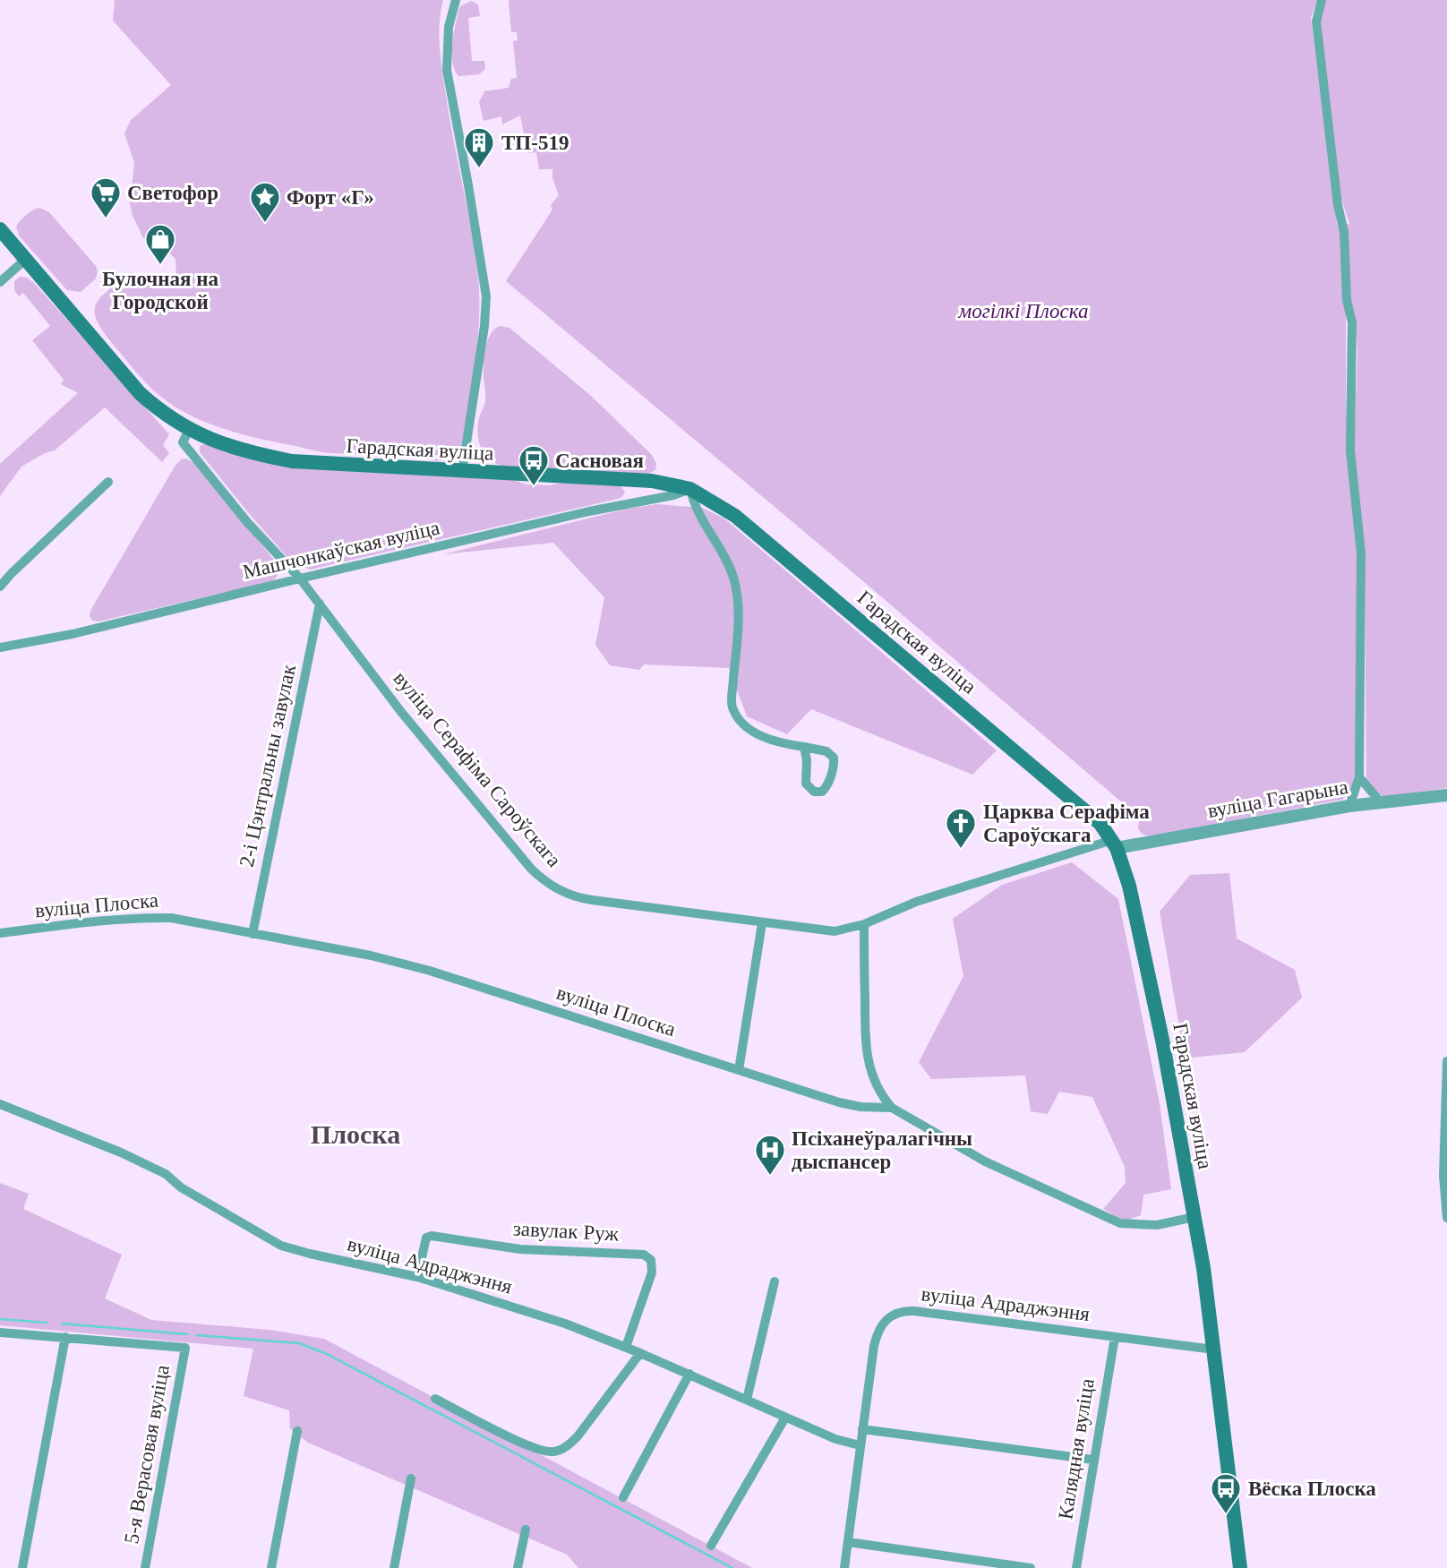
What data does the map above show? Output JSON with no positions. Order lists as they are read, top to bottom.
{
  "streets": {
    "main road": ["Гарадская вуліца"],
    "street": [
      "Машчонкаўская вуліца",
      "2-і Цэнтральны завулак",
      "вуліца Серафіма Сароўскага",
      "вуліца Гагарына",
      "вуліца Плоска",
      "завулак Руж",
      "вуліца Адраджэння",
      "Калядная вуліца",
      "5-я Верасовая вуліца"
    ]
  },
  "crossings": [
    ["Гарадская вуліца", "Машчонкаўская вуліца"],
    ["Гарадская вуліца", "вуліца Серафіма Сароўскага"],
    ["Гарадская вуліца", "вуліца Гагарына"],
    ["Гарадская вуліца", "вуліца Плоска"],
    ["Гарадская вуліца", "вуліца Адраджэння"],
    ["Машчонкаўская вуліца", "вуліца Серафіма Сароўскага"],
    ["2-і Цэнтральны завулак", "вуліца Серафіма Сароўскага"],
    ["2-і Цэнтральны завулак", "вуліца Плоска"],
    ["вуліца Серафіма Сароўскага", "вуліца Гагарына"],
    ["завулак Руж", "вуліца Адраджэння"],
    ["вуліца Адраджэння", "Калядная вуліца"]
  ],
  "districts": ["Плоска"],
  "parks": ["могілкі Плоска"],
  "places": {
    "building": ["ТП-519"],
    "supermarket": ["Светофор"],
    "place": ["Форт «Г»"],
    "shop": ["Булочная на Городской"],
    "bus stop": ["Сасновая", "Вёска Плоска"],
    "church": ["Царква Серафіма Сароўскага"],
    "hospital": ["Псіханеўралагічны дыспансер"]
  }
}
